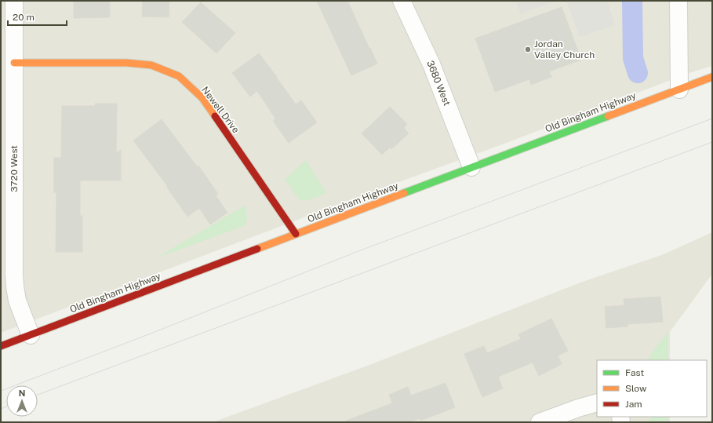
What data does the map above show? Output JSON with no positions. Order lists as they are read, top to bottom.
{
  "streets": {
    "street": [
      "3680 West",
      "Newell Drive",
      "Old Bingham Highway",
      "3720 West"
    ]
  },
  "crossings": [
    ["3680 West", "Old Bingham Highway"],
    ["Newell Drive", "Old Bingham Highway"],
    ["Newell Drive", "3720 West"],
    ["Old Bingham Highway", "3720 West"]
  ],
  "places": ["Jordan Valley Church"],
  "legend": ["Fast", "Slow", "Jam"],
  "scale_bar": "20 m",
  "north": "top"
}
